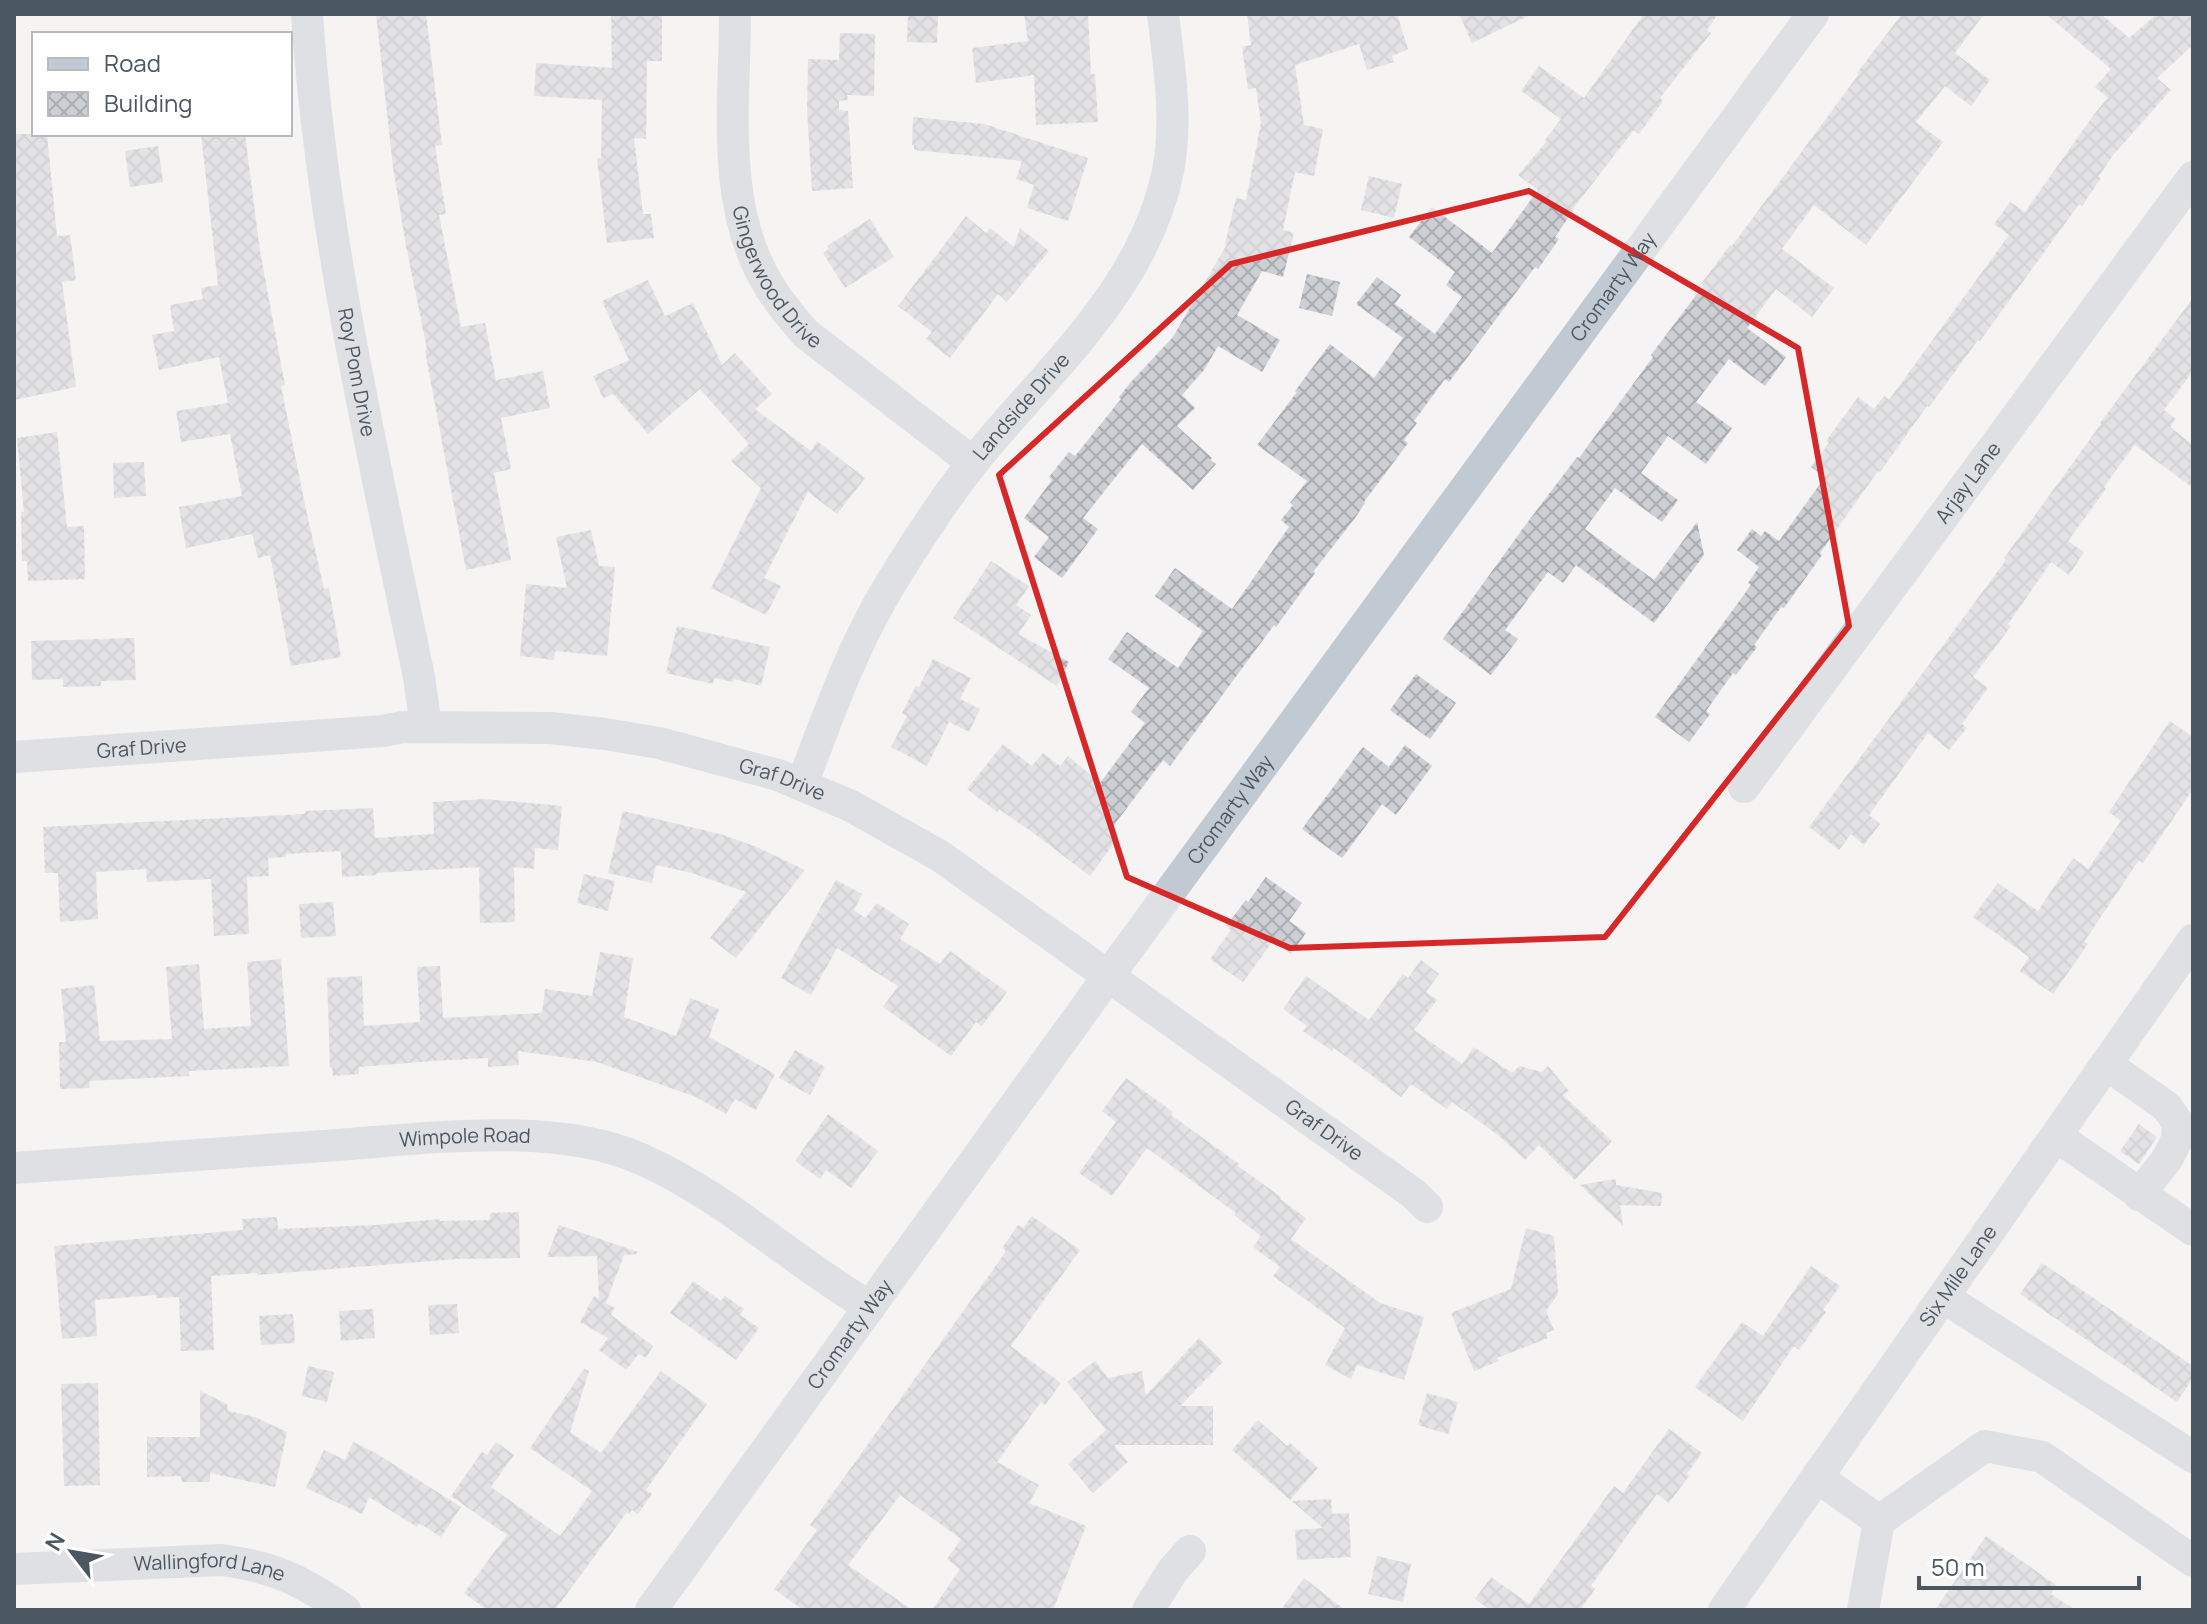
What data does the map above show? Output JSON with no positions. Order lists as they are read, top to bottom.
{
  "streets": {
    "street": [
      "Gingerwood Drive",
      "Cromarty Way",
      "Roy Pom Drive",
      "Landside Drive",
      "Arjay Lane",
      "Graf Drive",
      "Wimpole Road",
      "Six Mile Lane",
      "Wallingford Lane"
    ]
  },
  "crossings": [
    ["Gingerwood Drive", "Landside Drive"],
    ["Cromarty Way", "Graf Drive"],
    ["Cromarty Way", "Wimpole Road"],
    ["Roy Pom Drive", "Graf Drive"],
    ["Landside Drive", "Graf Drive"]
  ],
  "legend": ["Road", "Building"],
  "scale_bar": "50 m",
  "north": "top left"
}
